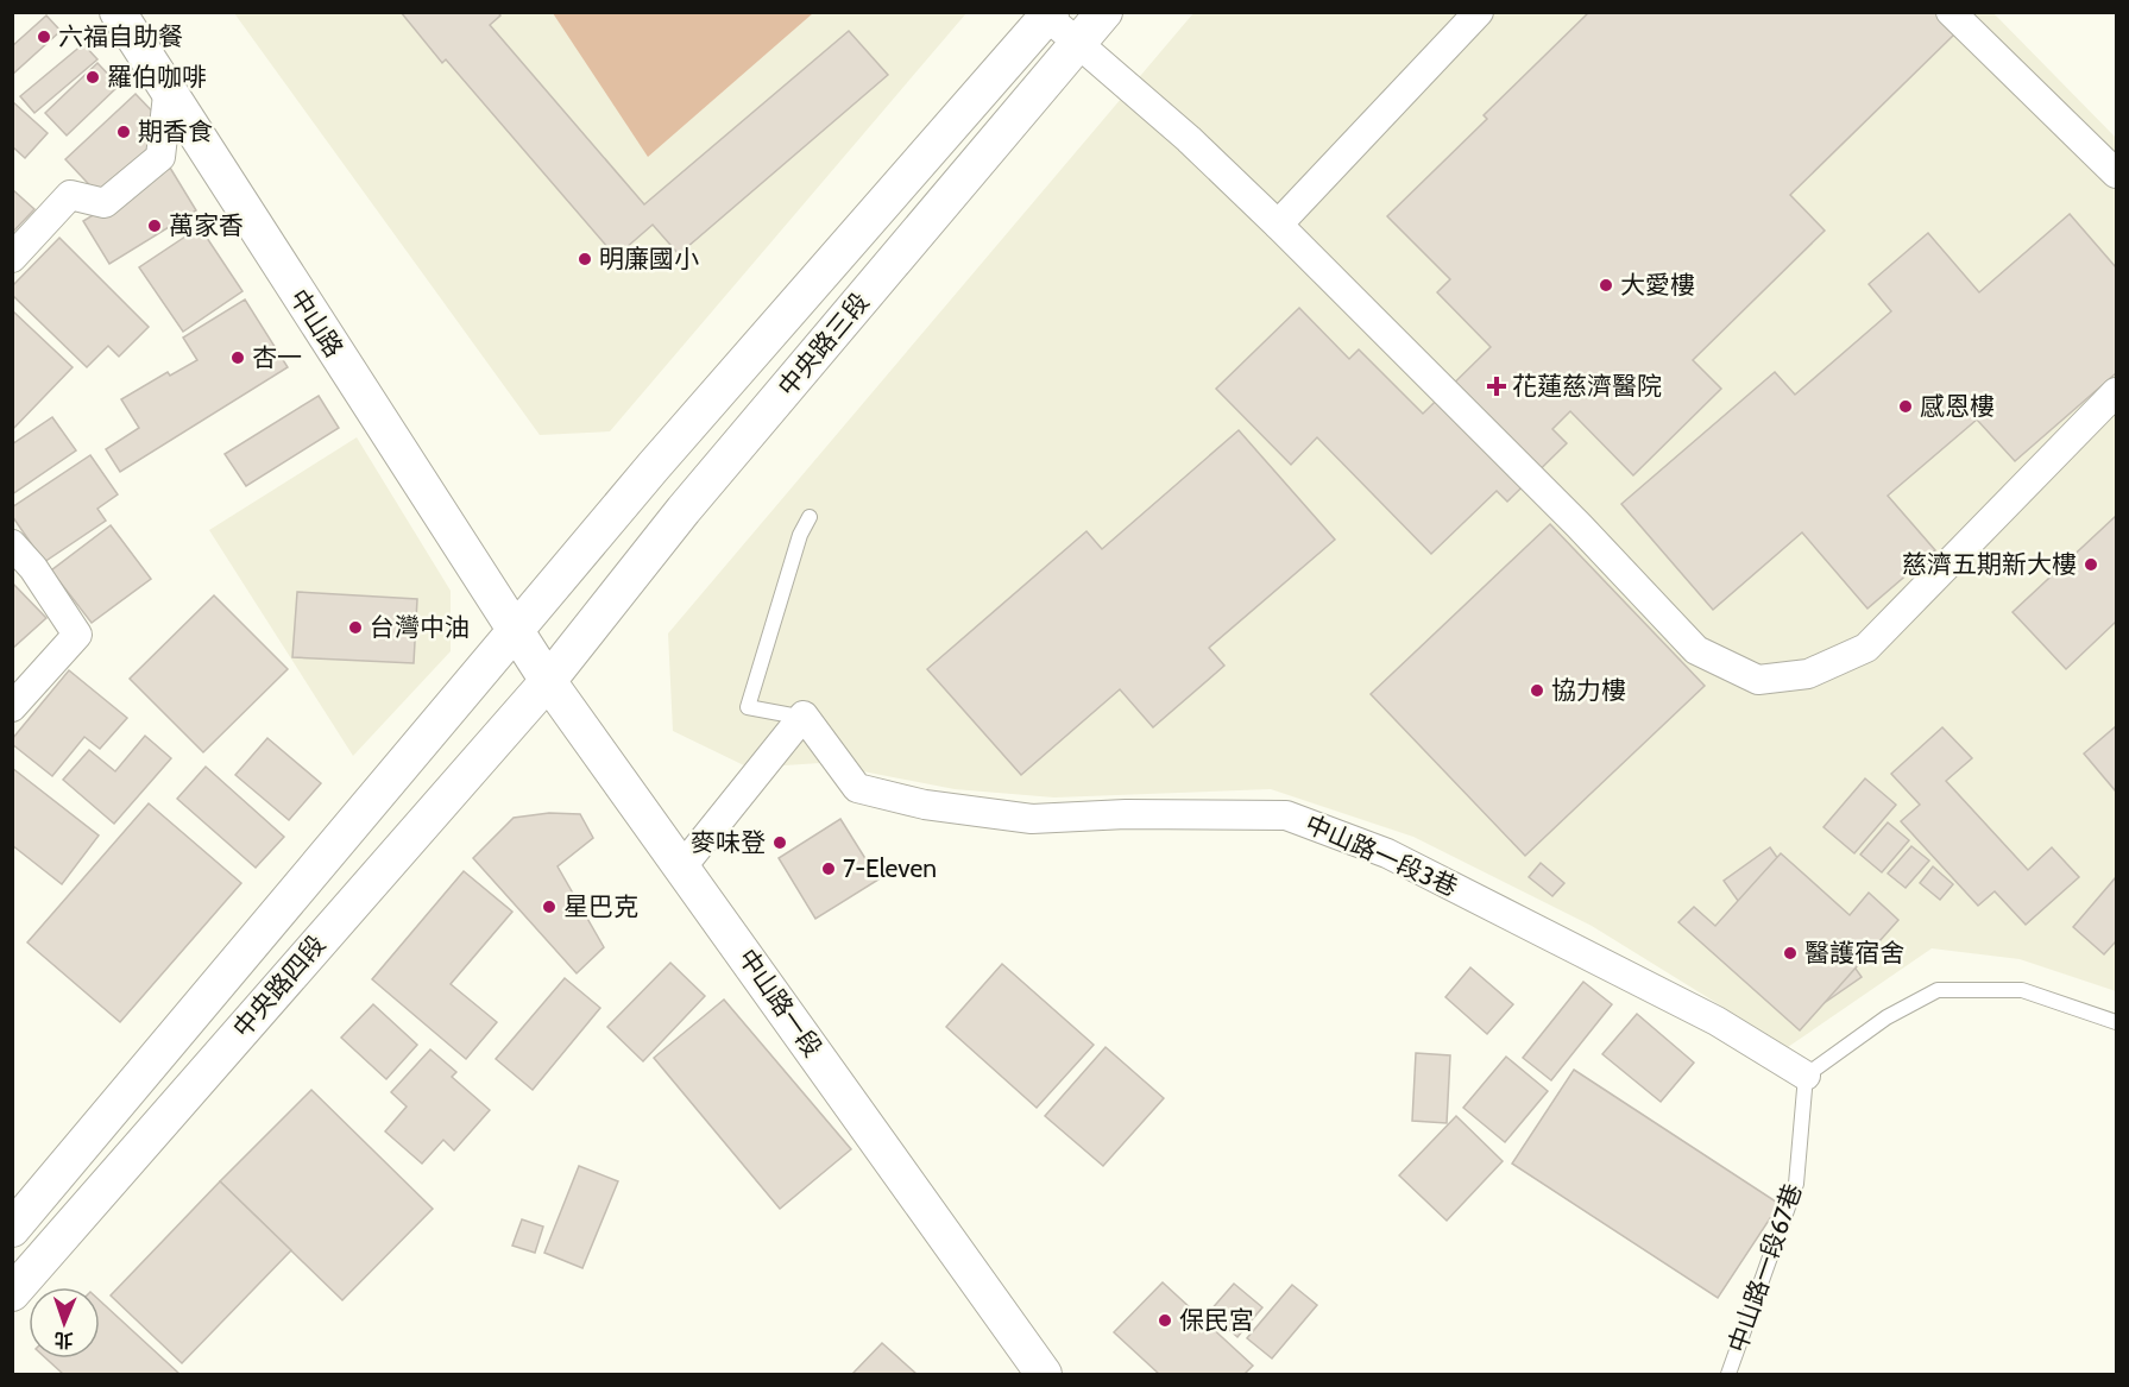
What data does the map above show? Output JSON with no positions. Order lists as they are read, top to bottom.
{
  "streets": {
    "street": [
      "中山路",
      "中央路三段",
      "中山路一段3巷",
      "中央路四段",
      "中山路一段"
    ],
    "lane": ["中山路一段67巷"]
  },
  "crossings": [
    ["中山路", "中央路三段"],
    ["中山路", "中央路四段"],
    ["中山路", "中山路一段"],
    ["中央路三段", "中央路四段"],
    ["中央路三段", "中山路一段"],
    ["中山路一段3巷", "中山路一段67巷"],
    ["中央路四段", "中山路一段"]
  ],
  "places": {
    "other": [
      "六福自助餐",
      "羅伯咖啡",
      "期香食",
      "萬家香",
      "明廉國小",
      "大愛樓",
      "杏一",
      "感恩樓",
      "慈濟五期新大樓",
      "台灣中油",
      "協力樓",
      "麥味登",
      "7-Eleven",
      "星巴克",
      "醫護宿舍",
      "保民宮"
    ],
    "health": ["花蓮慈濟醫院"]
  },
  "north": "bottom"
}
